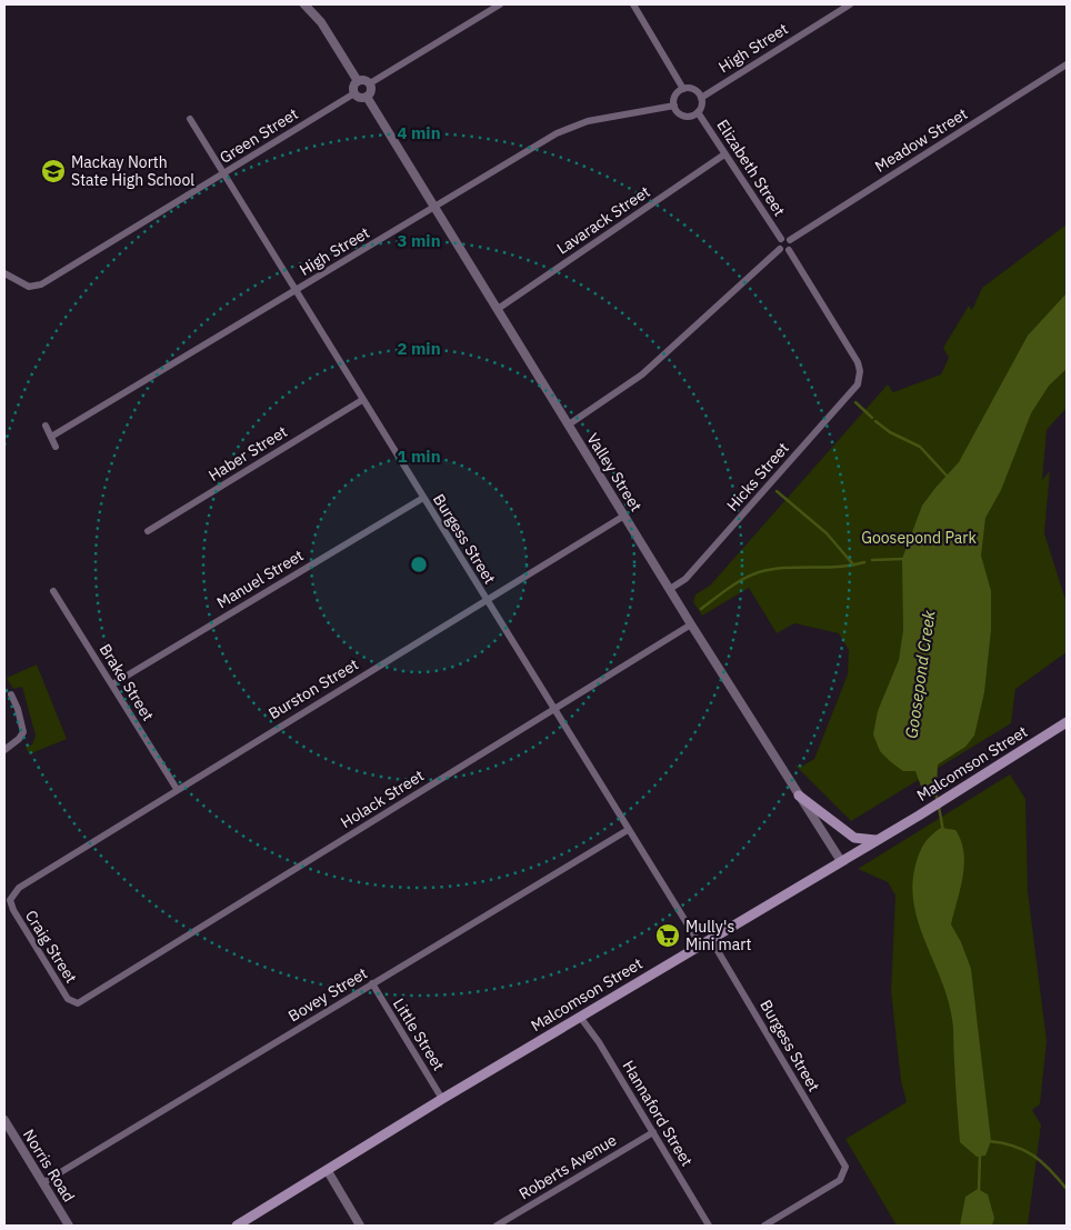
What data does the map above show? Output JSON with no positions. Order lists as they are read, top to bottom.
{
  "streets": {
    "main road": ["Malcomson Street"],
    "street": [
      "High Street",
      "Green Street",
      "Meadow Street",
      "Elizabeth Street",
      "Lavarack Street",
      "Haber Street",
      "Valley Street",
      "Hicks Street",
      "Burgess Street",
      "Manuel Street",
      "Brake Street",
      "Burston Street",
      "Holack Street",
      "Craig Street",
      "Bovey Street",
      "Little Street",
      "Hannaford Street",
      "Norris Road",
      "Roberts Avenue"
    ]
  },
  "crossings": [
    ["High Street", "Elizabeth Street"],
    ["High Street", "Valley Street"],
    ["High Street", "Burgess Street"],
    ["Green Street", "Valley Street"],
    ["Green Street", "Burgess Street"],
    ["Meadow Street", "Elizabeth Street"],
    ["Meadow Street", "Hicks Street"],
    ["Elizabeth Street", "Lavarack Street"],
    ["Elizabeth Street", "Hicks Street"],
    ["Lavarack Street", "Valley Street"],
    ["Haber Street", "Burgess Street"],
    ["Valley Street", "Hicks Street"],
    ["Valley Street", "Burston Street"],
    ["Valley Street", "Malcomson Street"],
    ["Valley Street", "Holack Street"],
    ["Burgess Street", "Manuel Street"],
    ["Burgess Street", "Burston Street"],
    ["Burgess Street", "Malcomson Street"],
    ["Burgess Street", "Holack Street"],
    ["Burgess Street", "Bovey Street"],
    ["Manuel Street", "Brake Street"],
    ["Brake Street", "Burston Street"],
    ["Burston Street", "Craig Street"],
    ["Malcomson Street", "Little Street"],
    ["Malcomson Street", "Hannaford Street"],
    ["Holack Street", "Craig Street"],
    ["Bovey Street", "Little Street"],
    ["Bovey Street", "Norris Road"],
    ["Hannaford Street", "Roberts Avenue"]
  ],
  "water": ["Goosepond Creek"],
  "parks": ["Goosepond Park"],
  "places": {
    "school or university": ["Mackay North State High School"],
    "supermarket": ["Mully's Mini mart"]
  },
  "rings": [
    "4 min",
    "3 min",
    "2 min",
    "1 min"
  ]
}
